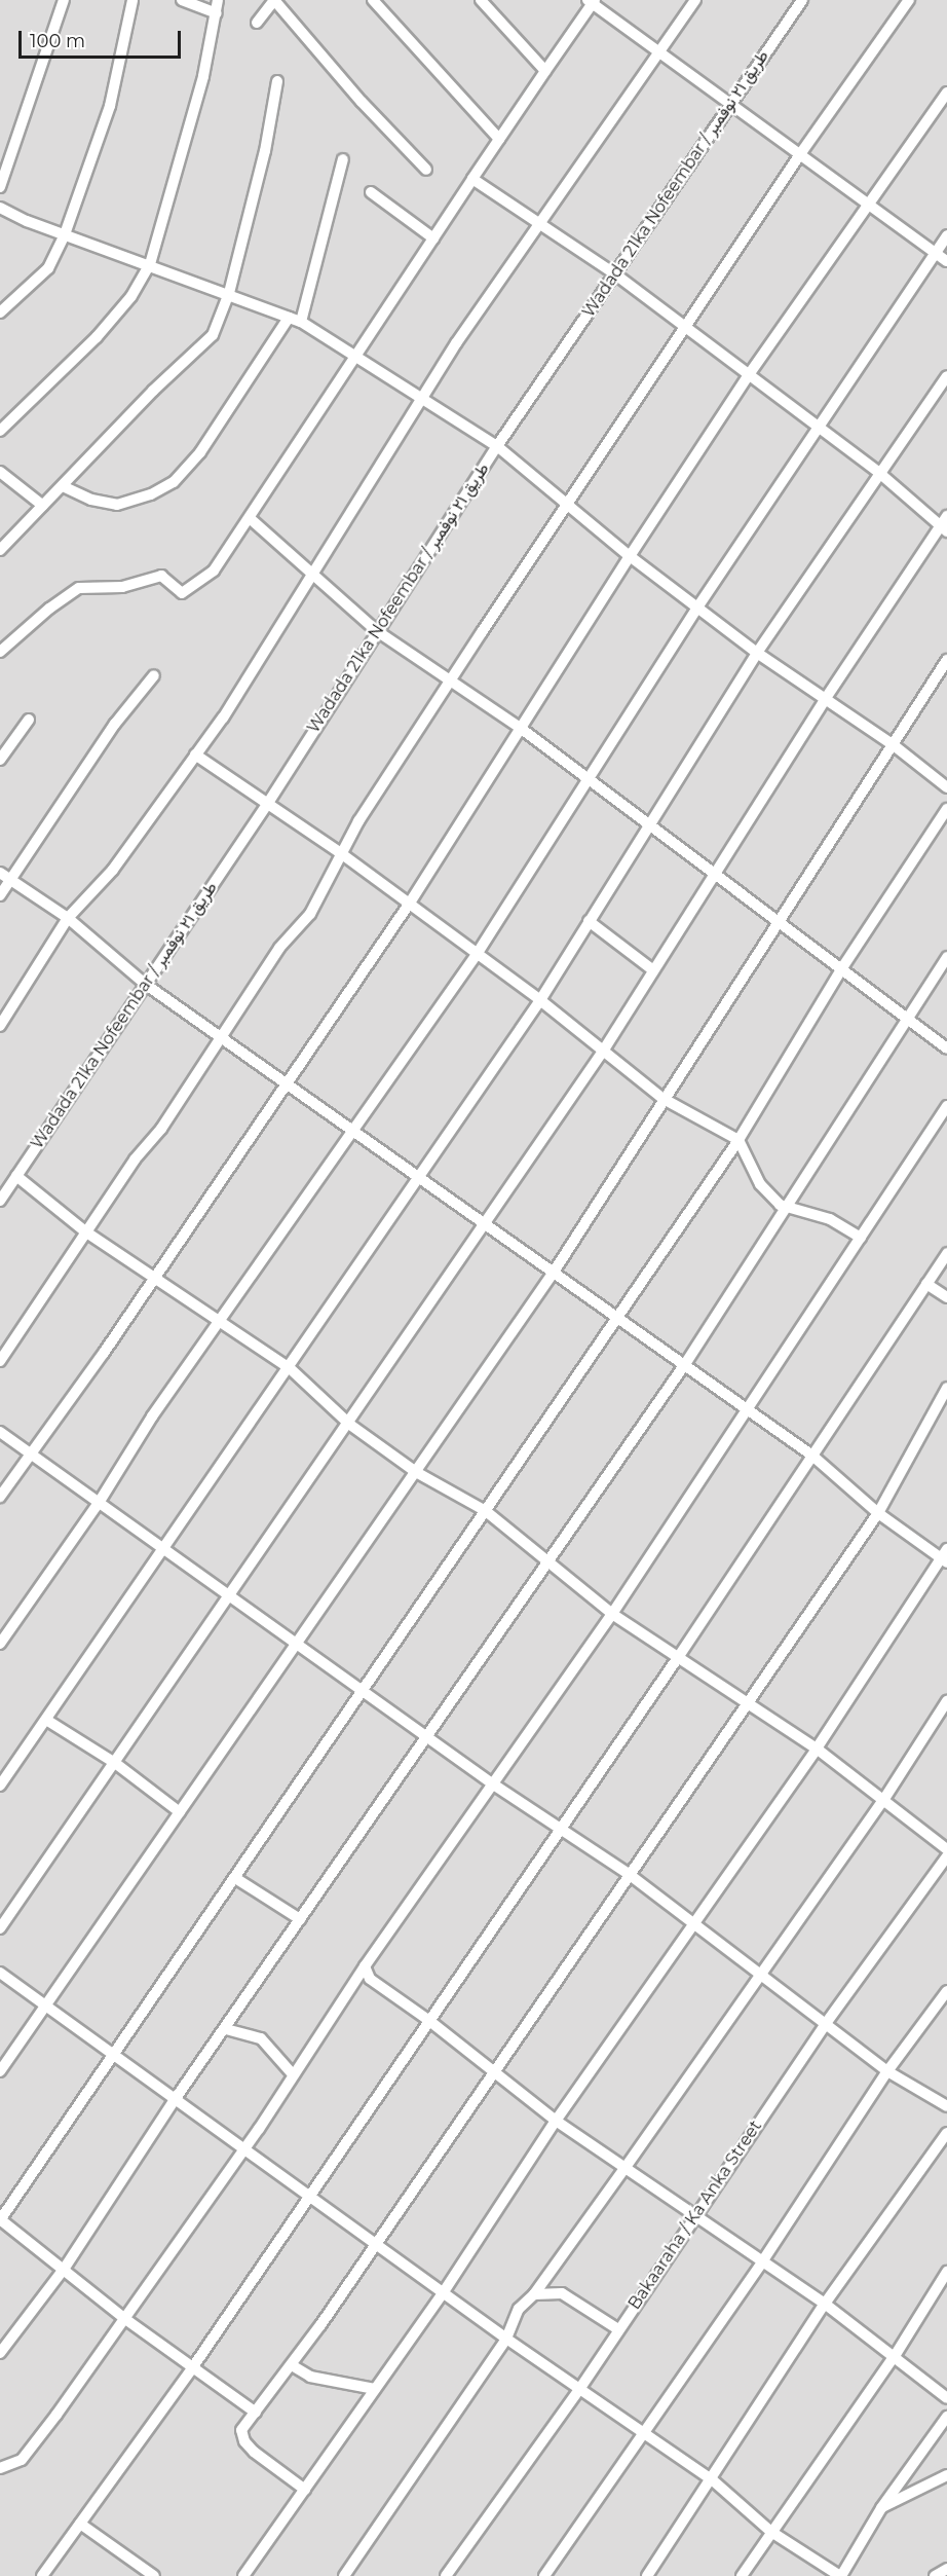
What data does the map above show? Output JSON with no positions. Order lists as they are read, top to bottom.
{
  "streets": {
    "street": ["Wadada 21ka Nofeembar / طريق ٢١ نوفمبر", "Bakaaraha / Ka Anka Street"]
  },
  "scale_bar": "100 m"
}
